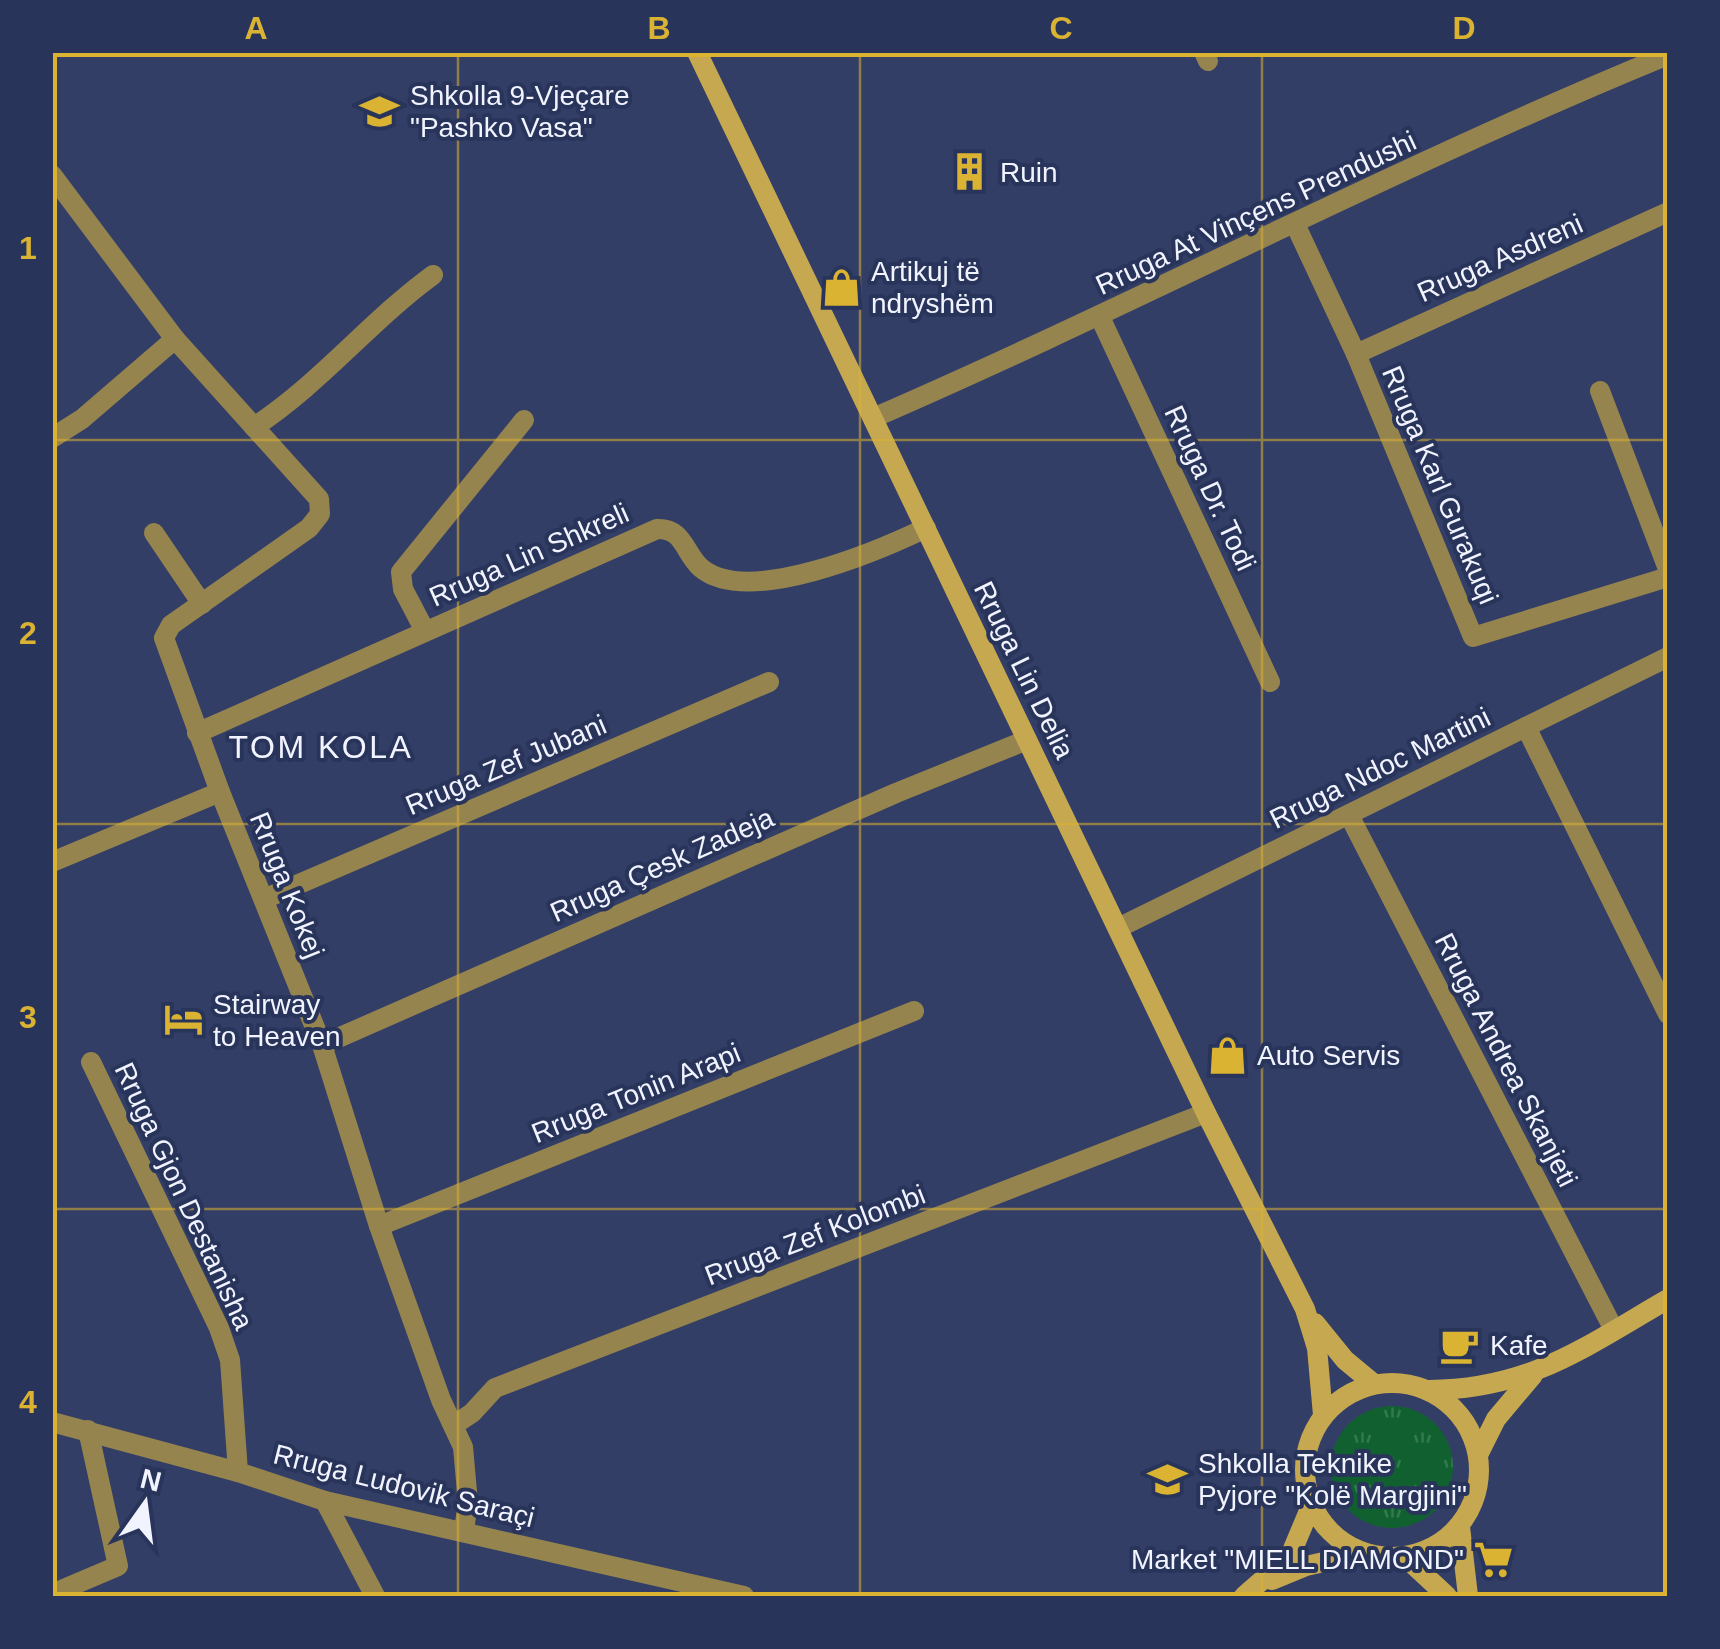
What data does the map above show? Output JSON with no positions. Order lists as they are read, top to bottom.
{
  "streets": {
    "main road": ["Rruga Lin Delia"],
    "street": [
      "Rruga At Vinçens Prendushi",
      "Rruga Asdreni",
      "Rruga Karl Gurakuqi",
      "Rruga Dr. Todi",
      "Rruga Lin Shkreli",
      "Rruga Zef Jubani",
      "Rruga Ndoc Martini",
      "Rruga Çesk Zadeja",
      "Rruga Kokej",
      "Rruga Andrea Skanjeti",
      "Rruga Tonin Arapi",
      "Rruga Gjon Destanisha",
      "Rruga Zef Kolombi",
      "Rruga Ludovik Saraçi"
    ]
  },
  "crossings": [
    ["Rruga At Vinçens Prendushi", "Rruga Karl Gurakuqi"],
    ["Rruga At Vinçens Prendushi", "Rruga Dr. Todi"],
    ["Rruga At Vinçens Prendushi", "Rruga Lin Delia"],
    ["Rruga Asdreni", "Rruga Karl Gurakuqi"],
    ["Rruga Lin Shkreli", "Rruga Lin Delia"],
    ["Rruga Lin Shkreli", "Rruga Kokej"],
    ["Rruga Lin Delia", "Rruga Ndoc Martini"],
    ["Rruga Lin Delia", "Rruga Çesk Zadeja"],
    ["Rruga Lin Delia", "Rruga Zef Kolombi"],
    ["Rruga Zef Jubani", "Rruga Kokej"],
    ["Rruga Ndoc Martini", "Rruga Andrea Skanjeti"],
    ["Rruga Çesk Zadeja", "Rruga Kokej"],
    ["Rruga Kokej", "Rruga Tonin Arapi"],
    ["Rruga Kokej", "Rruga Zef Kolombi"],
    ["Rruga Kokej", "Rruga Ludovik Saraçi"],
    ["Rruga Gjon Destanisha", "Rruga Ludovik Saraçi"]
  ],
  "districts": ["TOM KOLA"],
  "places": {
    "school or university": ["Shkolla 9-Vjeçare \"Pashko Vasa\"", "Shkolla Teknike Pyjore \"Kolë Margjini\""],
    "building": ["Ruin"],
    "shop": ["Artikuj të ndryshëm", "Auto Servis"],
    "hotel": ["Stairway to Heaven"],
    "cafe": ["Kafe"],
    "supermarket": ["Market \"MIELL DIAMOND\""]
  },
  "north": "top",
  "grid": {
    "columns": [
      "A",
      "B",
      "C",
      "D"
    ],
    "rows": [
      "1",
      "2",
      "3",
      "4"
    ]
  }
}
